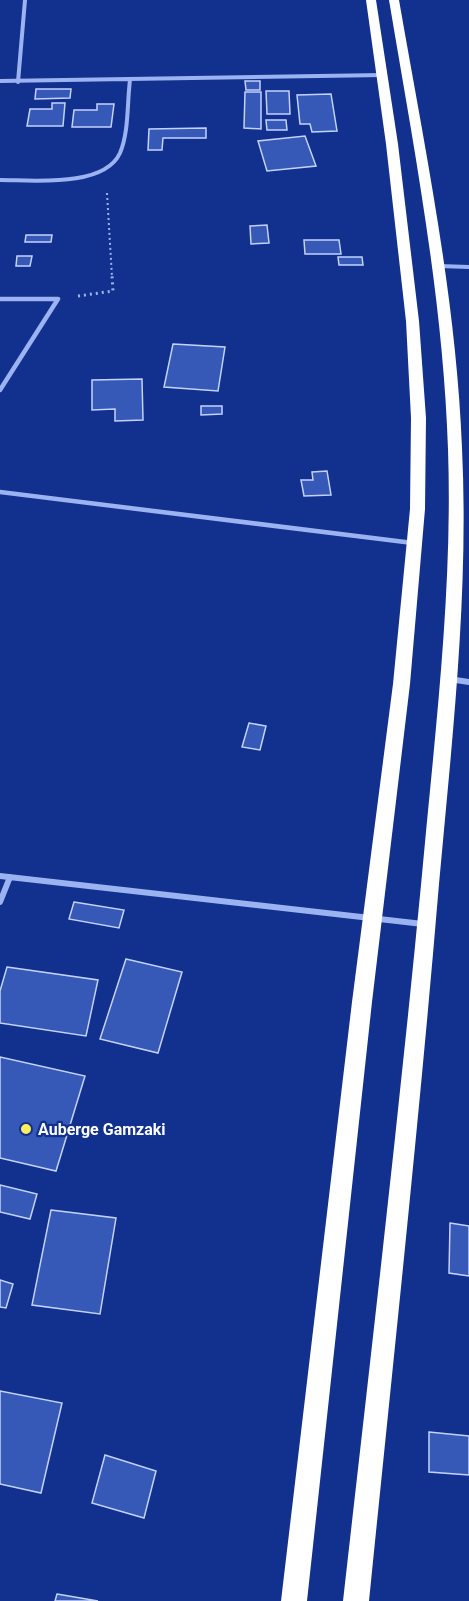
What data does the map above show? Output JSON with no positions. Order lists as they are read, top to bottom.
{
  "places": ["Auberge Gamzaki"]
}
